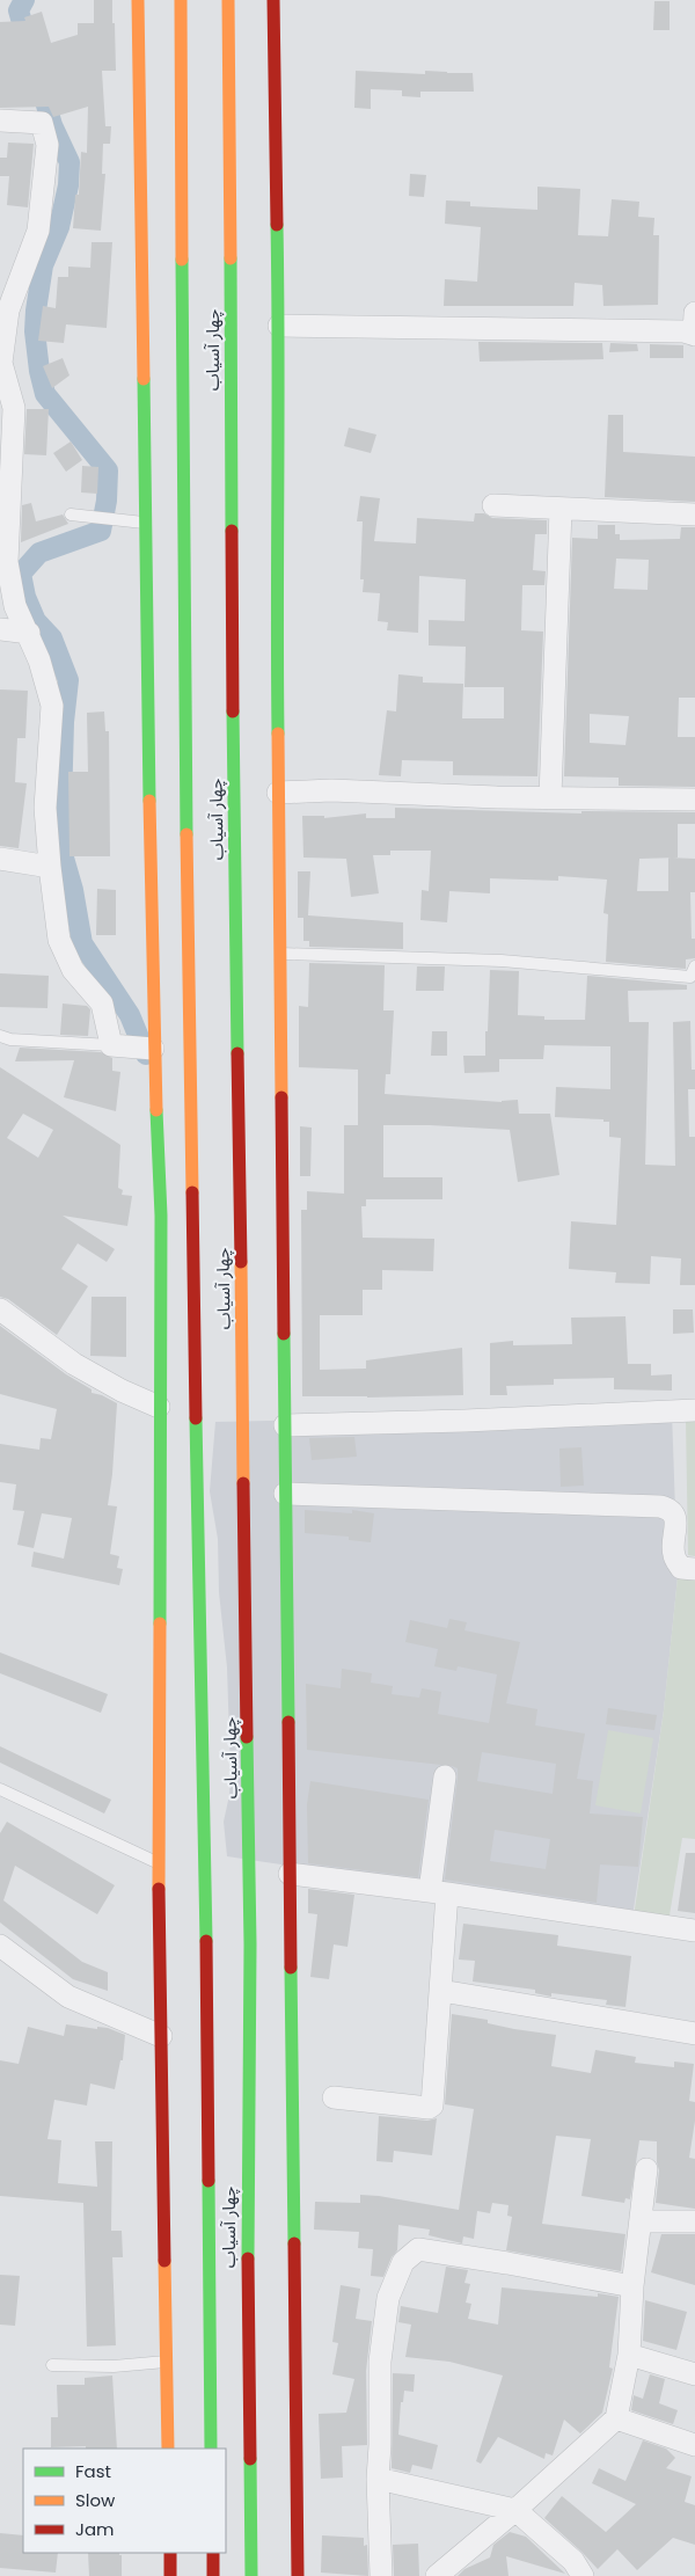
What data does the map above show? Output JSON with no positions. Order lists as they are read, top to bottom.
{
  "streets": {
    "main road": ["چهار آسیاب"]
  },
  "legend": ["Fast", "Slow", "Jam"]
}
